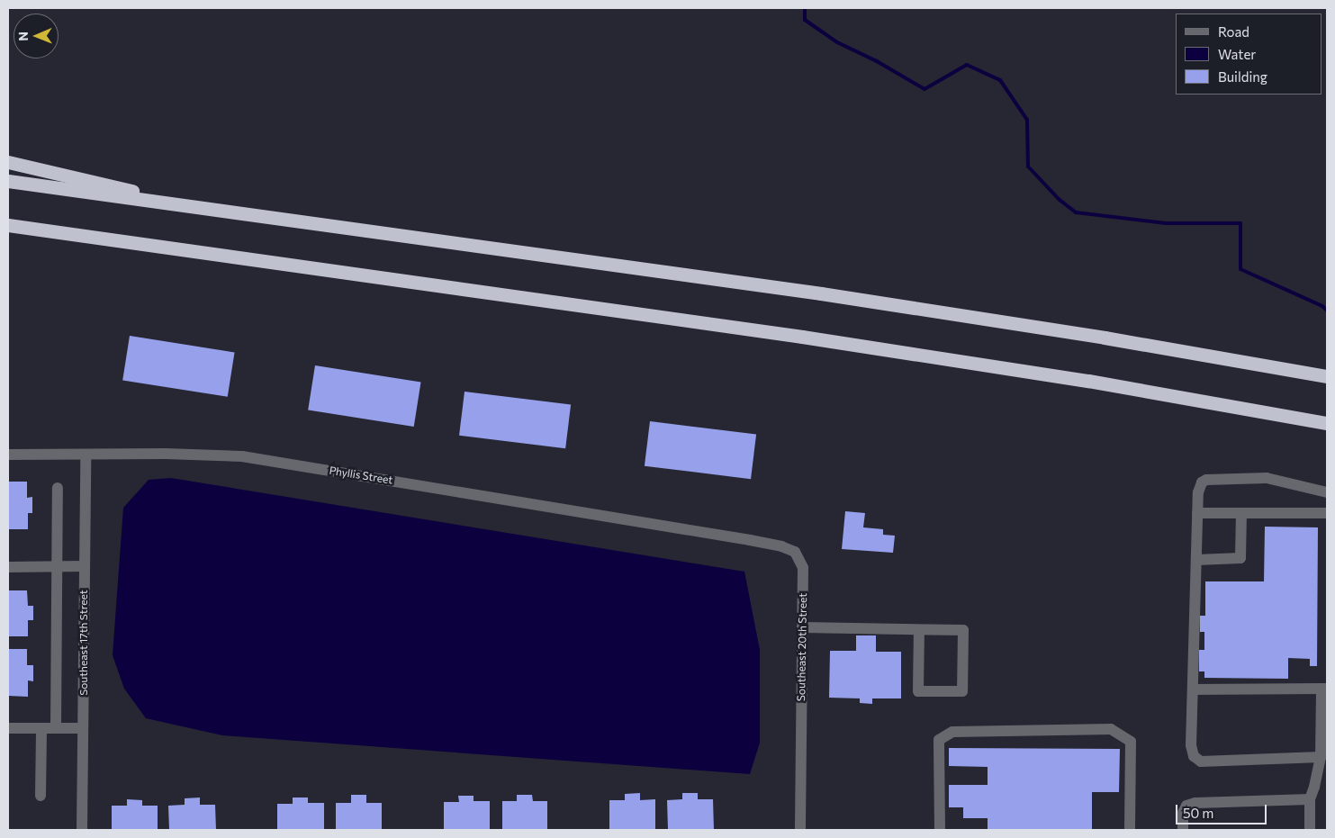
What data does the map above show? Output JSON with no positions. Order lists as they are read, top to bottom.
{
  "streets": {
    "street": ["Phyllis Street", "Southeast 17th Street", "Southeast 20th Street"]
  },
  "crossings": [
    ["Phyllis Street", "Southeast 17th Street"],
    ["Phyllis Street", "Southeast 20th Street"]
  ],
  "legend": ["Road", "Water", "Building"],
  "scale_bar": "50 m",
  "north": "left"
}
